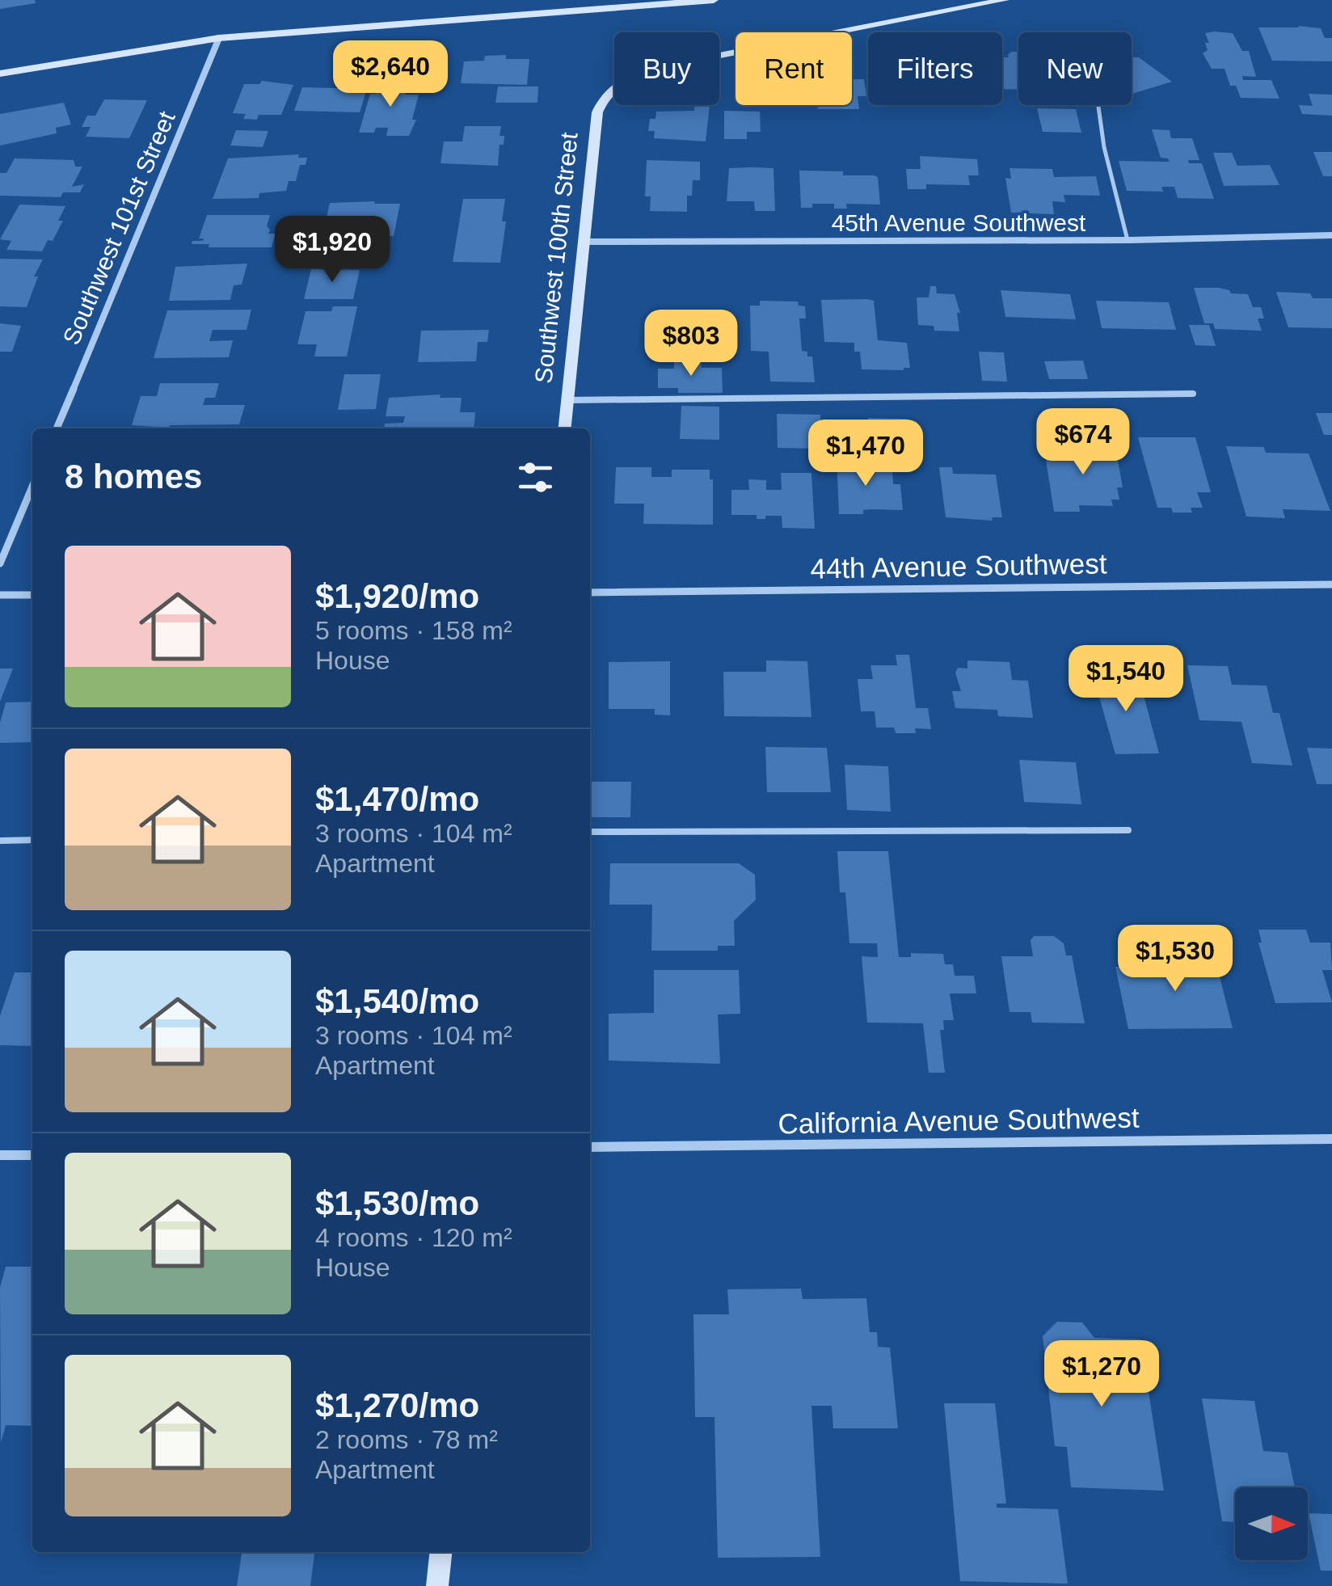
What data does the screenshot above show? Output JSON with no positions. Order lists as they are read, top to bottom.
{
  "streets": {
    "street": [
      "45th Avenue Southwest",
      "Southwest 101st Street",
      "Southwest 100th Street",
      "44th Avenue Southwest",
      "California Avenue Southwest"
    ]
  },
  "crossings": [
    ["45th Avenue Southwest", "Southwest 100th Street"]
  ],
  "north": "right",
  "page": {
    "chip": [
      "Buy",
      "Rent",
      "Filters",
      "New"
    ],
    "price": [
      "$2,640",
      "$1,920",
      "$803",
      "$674",
      "$1,470",
      "$1,540",
      "$1,530",
      "$1,270"
    ],
    "heading": "8 homes",
    "list": [
      {
        "name": "$1,920/mo",
        "note": "5 rooms · 158 m² · House"
      },
      {
        "name": "$1,470/mo",
        "note": "3 rooms · 104 m² · Apartment"
      },
      {
        "name": "$1,540/mo",
        "note": "3 rooms · 104 m² · Apartment"
      },
      {
        "name": "$1,530/mo",
        "note": "4 rooms · 120 m² · House"
      },
      {
        "name": "$1,270/mo",
        "note": "2 rooms · 78 m² · Apartment"
      }
    ]
  }
}
